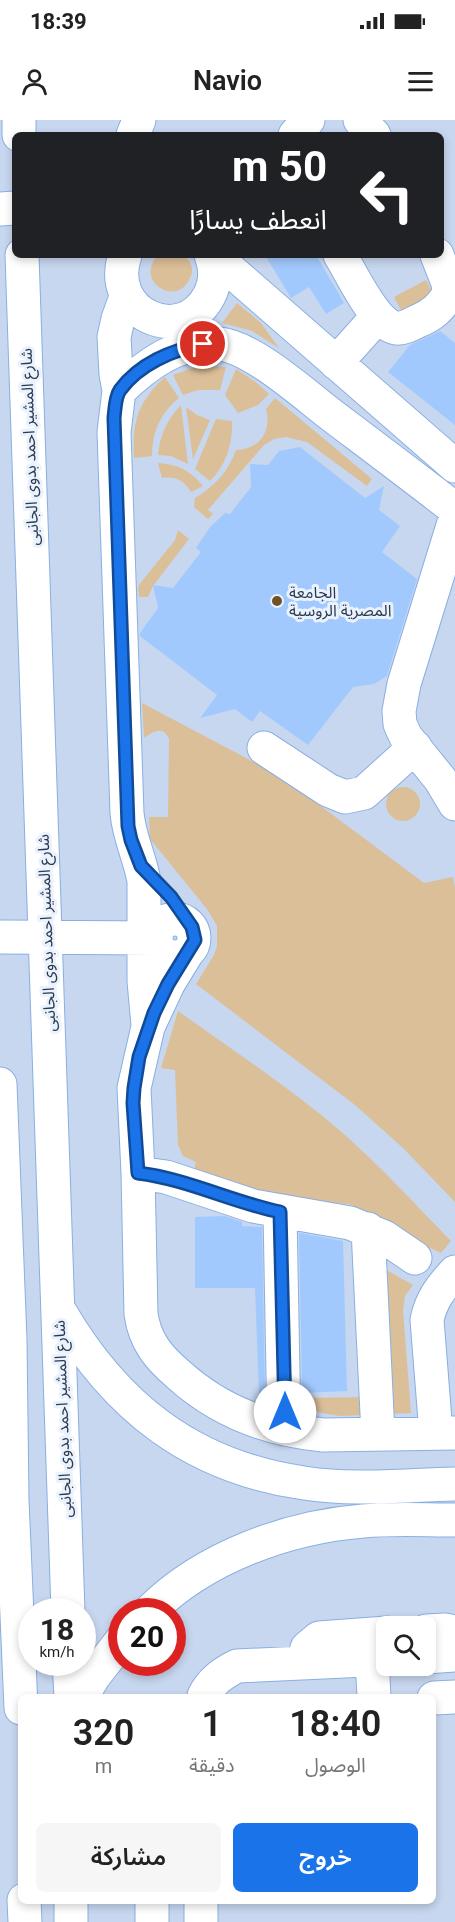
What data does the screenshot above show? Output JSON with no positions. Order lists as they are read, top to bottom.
{
  "streets": {
    "street": ["شارع المشير احمد بدوى الجانبى"]
  },
  "places": ["الجامعة المصرية الروسية"],
  "page": {
    "status": "18:39",
    "header": "Navio",
    "turn": ["50 m", "انعطف يسارًا"],
    "speed": "18 km/h",
    "limit": "20",
    "eta": [
      "18:40",
      "الوصول",
      "1",
      "دقيقة",
      "320",
      "m"
    ],
    "buttons": ["خروج", "مشاركة"]
  }
}
